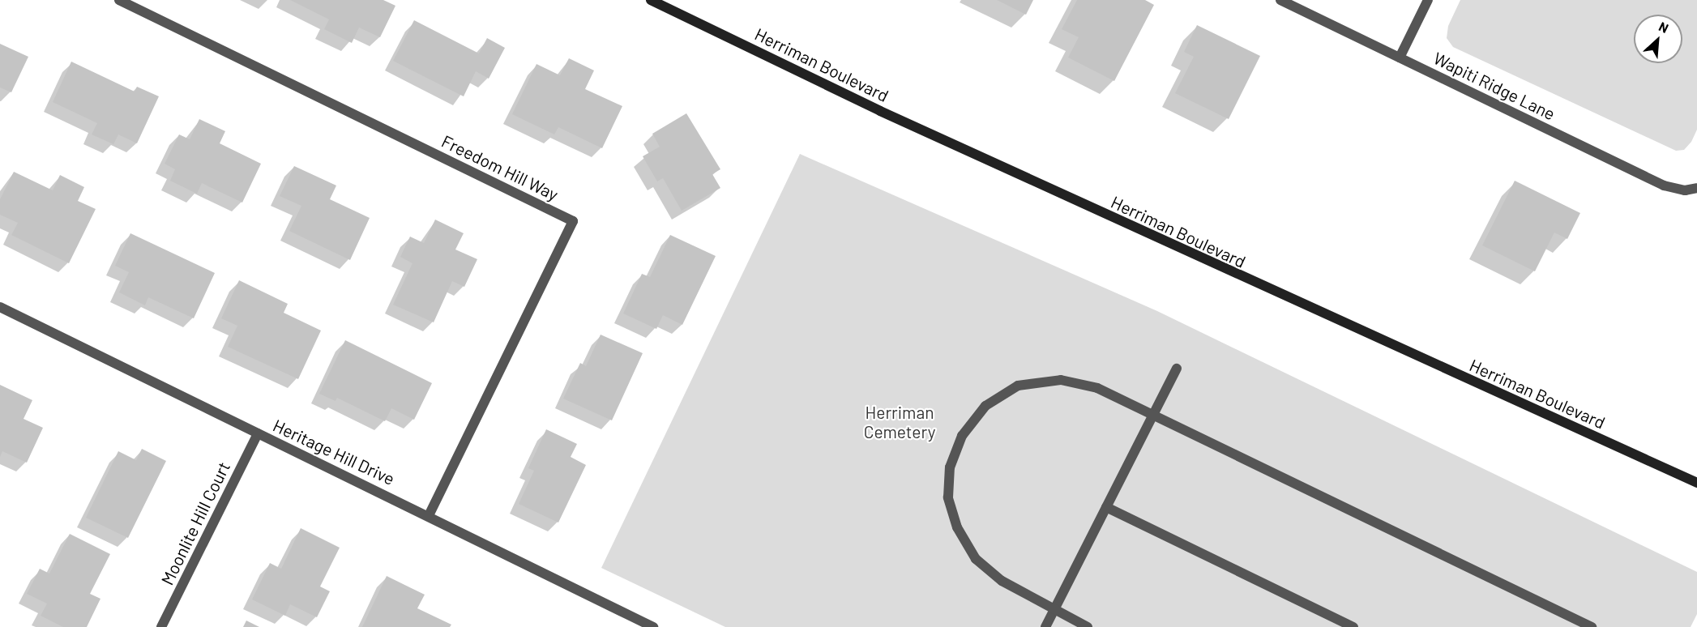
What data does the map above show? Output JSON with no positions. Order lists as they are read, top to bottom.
{
  "streets": {
    "street": [
      "Herriman Boulevard",
      "Wapiti Ridge Lane",
      "Freedom Hill Way",
      "Heritage Hill Drive",
      "Moonlite Hill Court"
    ]
  },
  "crossings": [
    ["Freedom Hill Way", "Heritage Hill Drive"],
    ["Heritage Hill Drive", "Moonlite Hill Court"]
  ],
  "parks": ["Herriman Cemetery"],
  "north": "top right"
}
